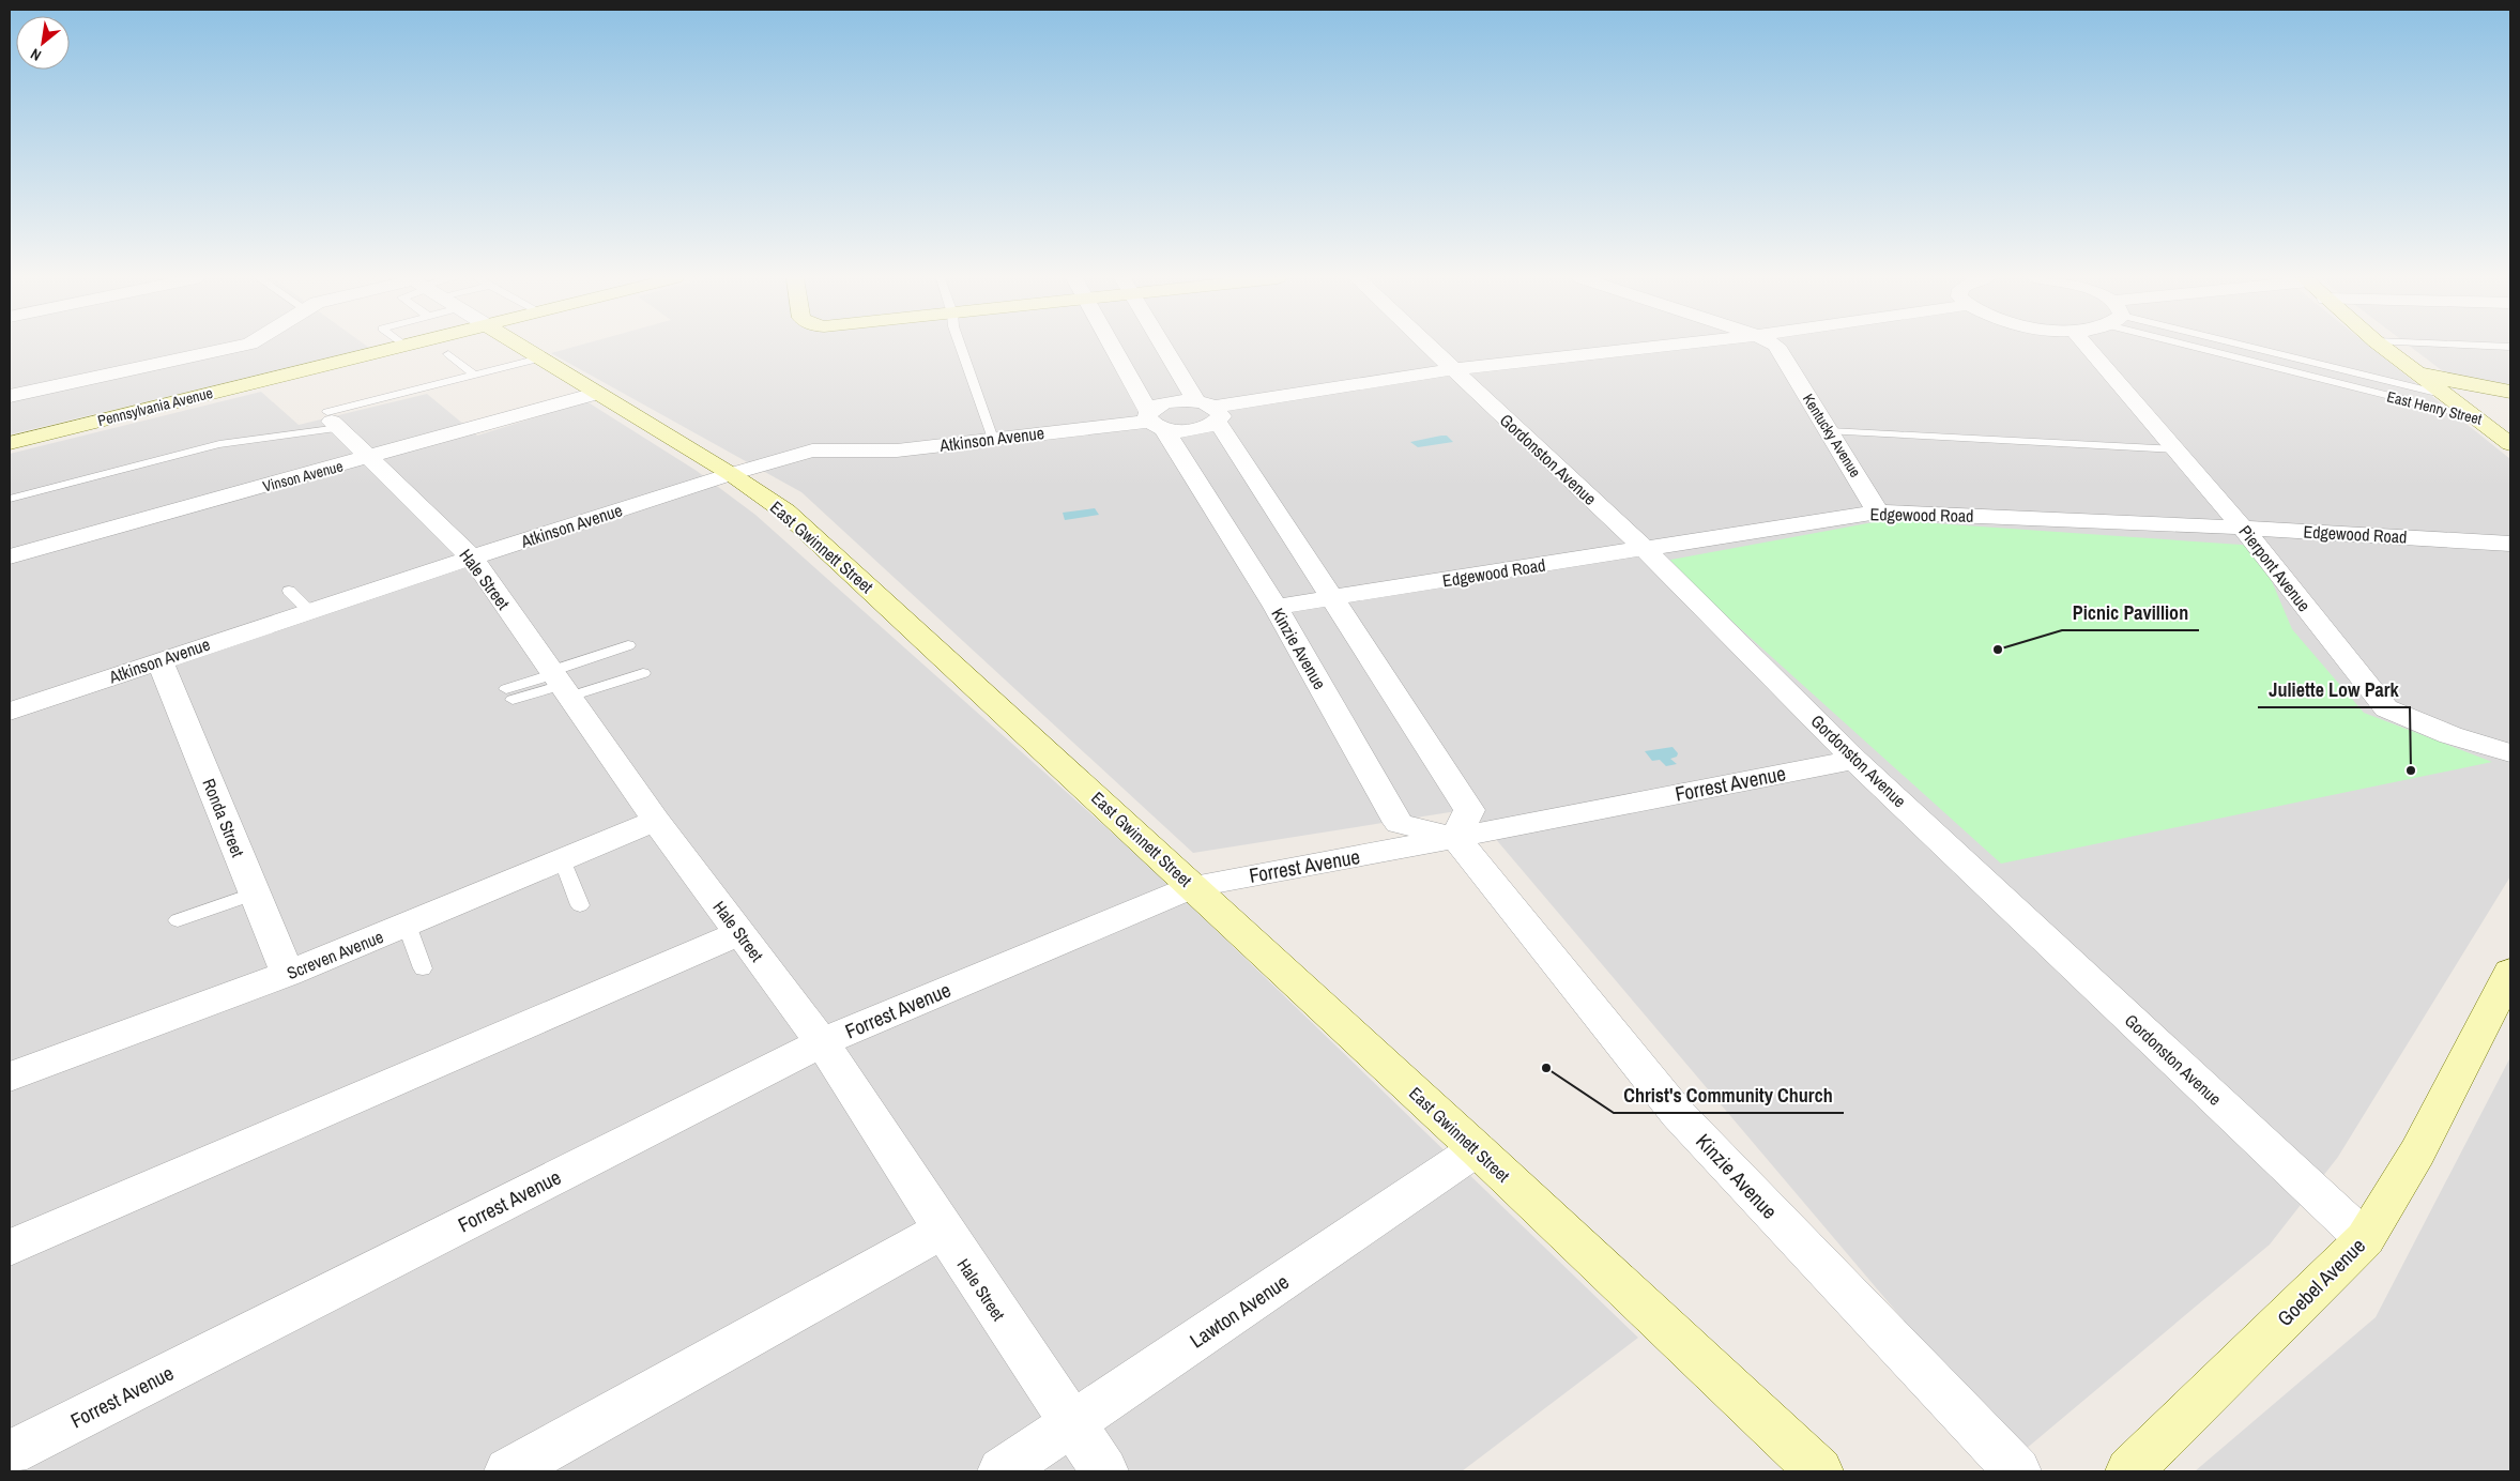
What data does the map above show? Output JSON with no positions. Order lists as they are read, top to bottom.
{
  "streets": {
    "main road": [
      "Pennsylvania Avenue",
      "East Henry Street",
      "East Gwinnett Street",
      "Goebel Avenue"
    ],
    "street": [
      "Kentucky Avenue",
      "Atkinson Avenue",
      "Gordonston Avenue",
      "Vinson Avenue",
      "Edgewood Road",
      "Pierpont Avenue",
      "Hale Street",
      "Kinzie Avenue",
      "Forrest Avenue",
      "Ronda Street",
      "Screven Avenue",
      "Lawton Avenue"
    ]
  },
  "crossings": [
    ["Kentucky Avenue", "Edgewood Road"],
    ["Atkinson Avenue", "Gordonston Avenue"],
    ["Atkinson Avenue", "East Gwinnett Street"],
    ["Atkinson Avenue", "Hale Street"],
    ["Atkinson Avenue", "Kinzie Avenue"],
    ["Atkinson Avenue", "Ronda Street"],
    ["Gordonston Avenue", "Edgewood Road"],
    ["Gordonston Avenue", "Forrest Avenue"],
    ["Gordonston Avenue", "Goebel Avenue"],
    ["Vinson Avenue", "East Gwinnett Street"],
    ["Vinson Avenue", "Hale Street"],
    ["Edgewood Road", "Pierpont Avenue"],
    ["Edgewood Road", "Kinzie Avenue"],
    ["East Gwinnett Street", "Forrest Avenue"],
    ["East Gwinnett Street", "Lawton Avenue"],
    ["Hale Street", "Forrest Avenue"],
    ["Hale Street", "Screven Avenue"],
    ["Hale Street", "Lawton Avenue"],
    ["Kinzie Avenue", "Forrest Avenue"],
    ["Ronda Street", "Screven Avenue"]
  ],
  "places": ["Picnic Pavillion", "Juliette Low Park", "Christ's Community Church"],
  "north": "bottom left"
}
